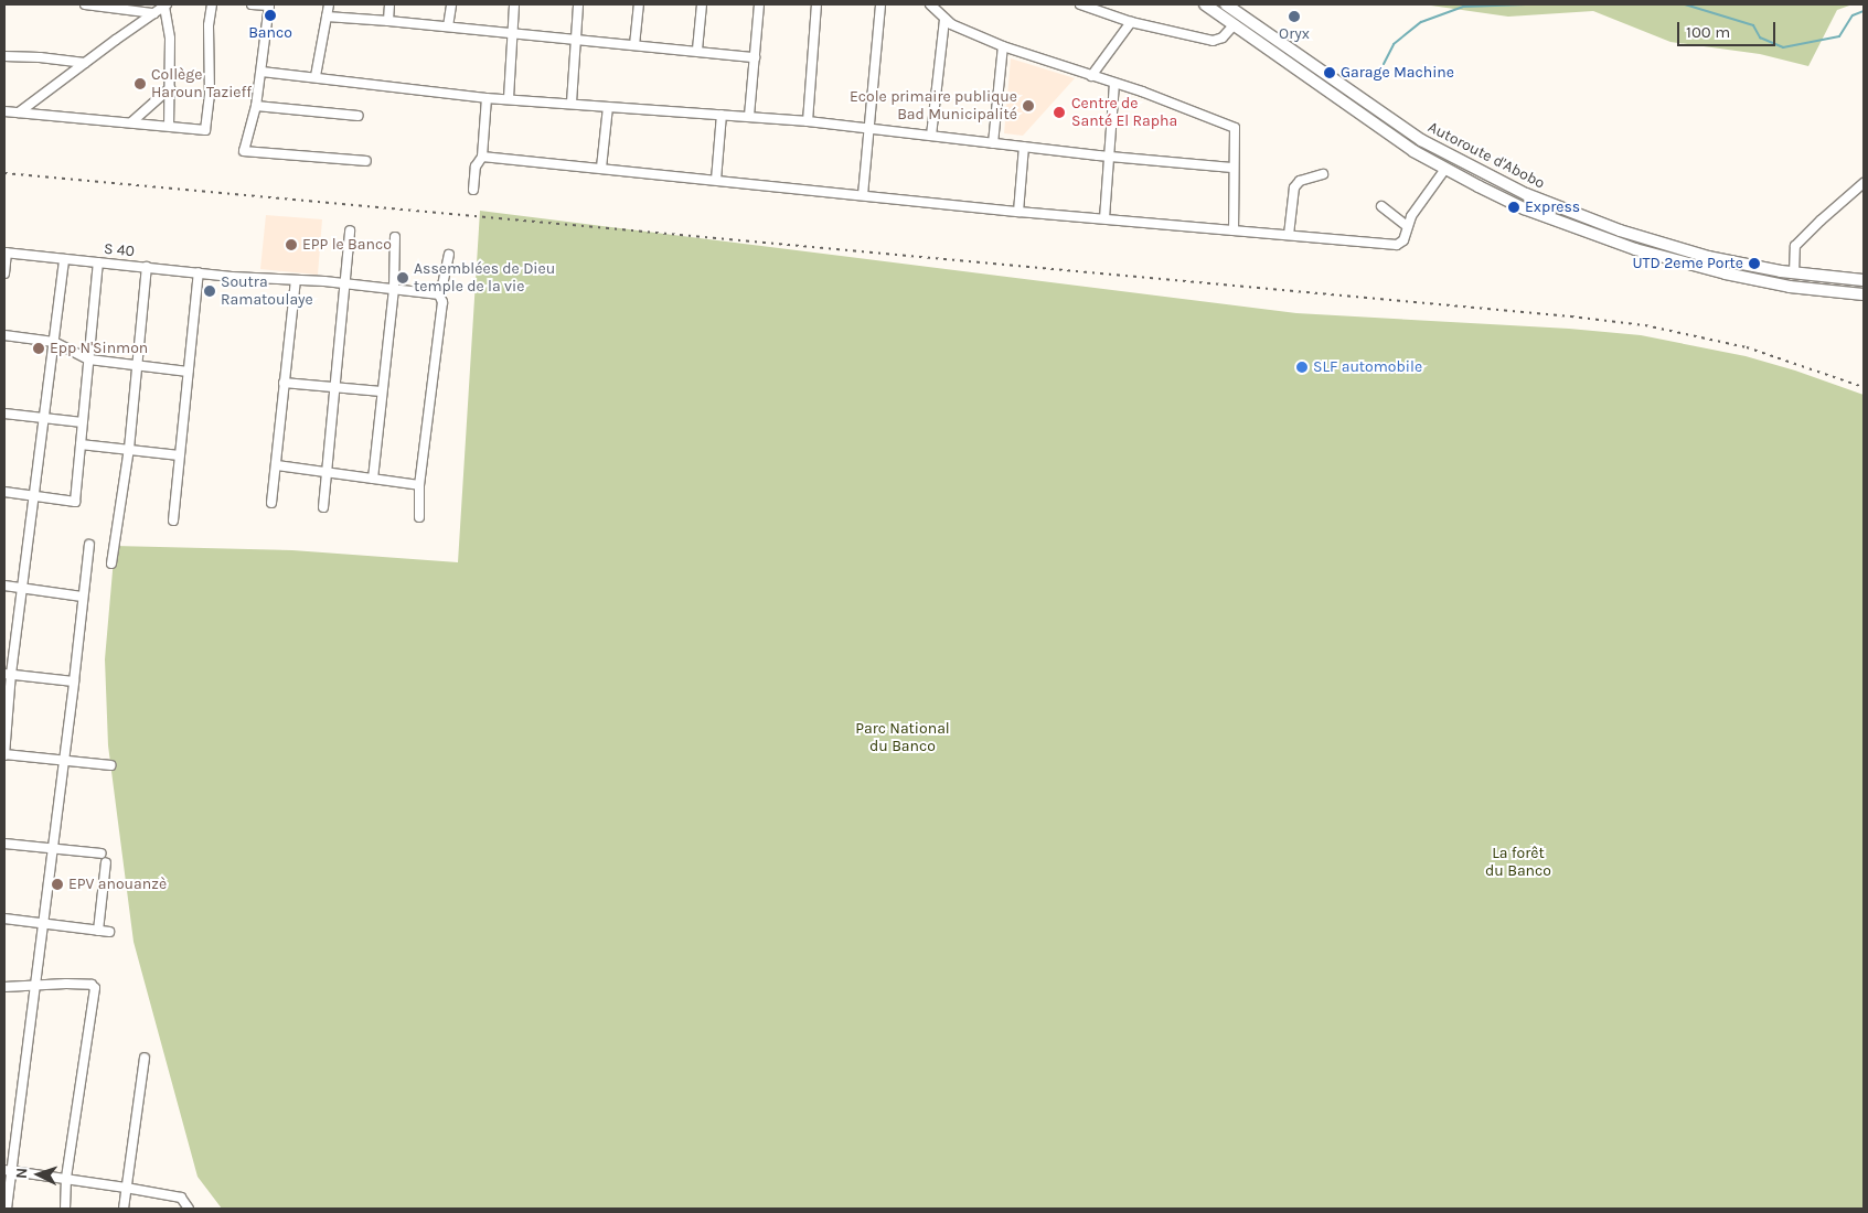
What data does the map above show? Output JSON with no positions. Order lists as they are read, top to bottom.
{
  "streets": {
    "main road": ["Autoroute d'Abobo"],
    "street": ["S 40"]
  },
  "parks": ["Parc National du Banco", "La forêt du Banco"],
  "places": [
    "Banco",
    "Oryx",
    "Garage Machine",
    "Collège Haroun Tazieff",
    "Ecole primaire publique Bad Municipalité",
    "Centre de Santé El Rapha",
    "Express",
    "EPP le Banco",
    "UTD 2eme Porte",
    "Assemblées de Dieu temple de la vie",
    "Soutra Ramatoulaye",
    "Epp N'Sinmon",
    "SLF automobile",
    "EPV anouanzè"
  ],
  "scale_bar": "100 m",
  "north": "left"
}
